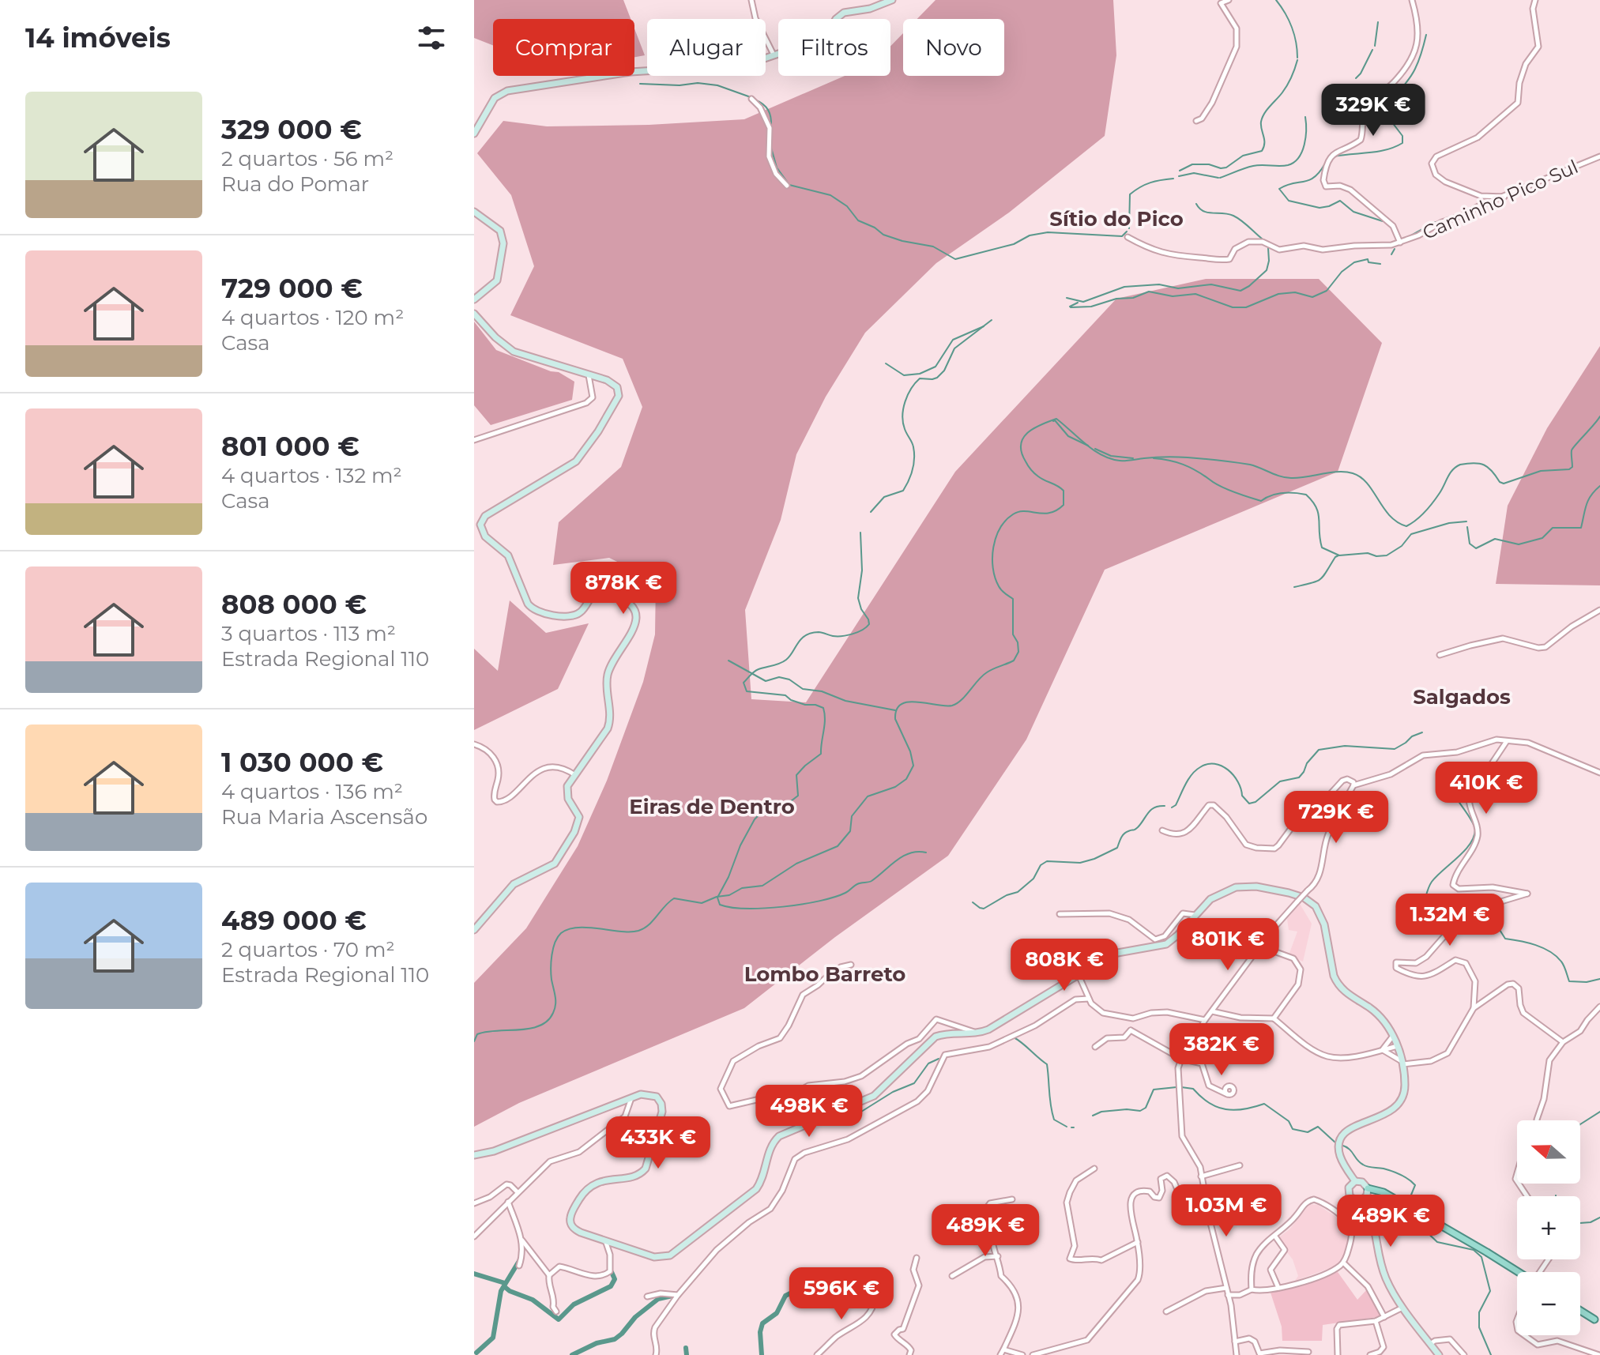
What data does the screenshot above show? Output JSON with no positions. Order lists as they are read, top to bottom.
{
  "streets": {
    "street": ["Caminho Pico Sul"]
  },
  "districts": [
    "Sítio do Pico",
    "Salgados",
    "Eiras de Dentro",
    "Lombo Barreto"
  ],
  "north": "left",
  "page": {
    "heading": "14 imóveis",
    "chip": [
      "Comprar",
      "Alugar",
      "Filtros",
      "Novo"
    ],
    "list": [
      {
        "name": "329 000 €",
        "note": "2 quartos · 56 m² · Rua do Pomar"
      },
      {
        "name": "729 000 €",
        "note": "4 quartos · 120 m² · Casa"
      },
      {
        "name": "801 000 €",
        "note": "4 quartos · 132 m² · Casa"
      },
      {
        "name": "808 000 €",
        "note": "3 quartos · 113 m² · Estrada Regional 110"
      },
      {
        "name": "1 030 000 €",
        "note": "4 quartos · 136 m² · Rua Maria Ascensão"
      },
      {
        "name": "489 000 €",
        "note": "2 quartos · 70 m² · Estrada Regional 110"
      }
    ],
    "price": [
      "329K €",
      "878K €",
      "410K €",
      "729K €",
      "1.32M €",
      "801K €",
      "808K €",
      "382K €",
      "498K €",
      "433K €",
      "1.03M €",
      "489K €",
      "489K €",
      "596K €"
    ],
    "map_buttons": ["+", "−"]
  }
}
